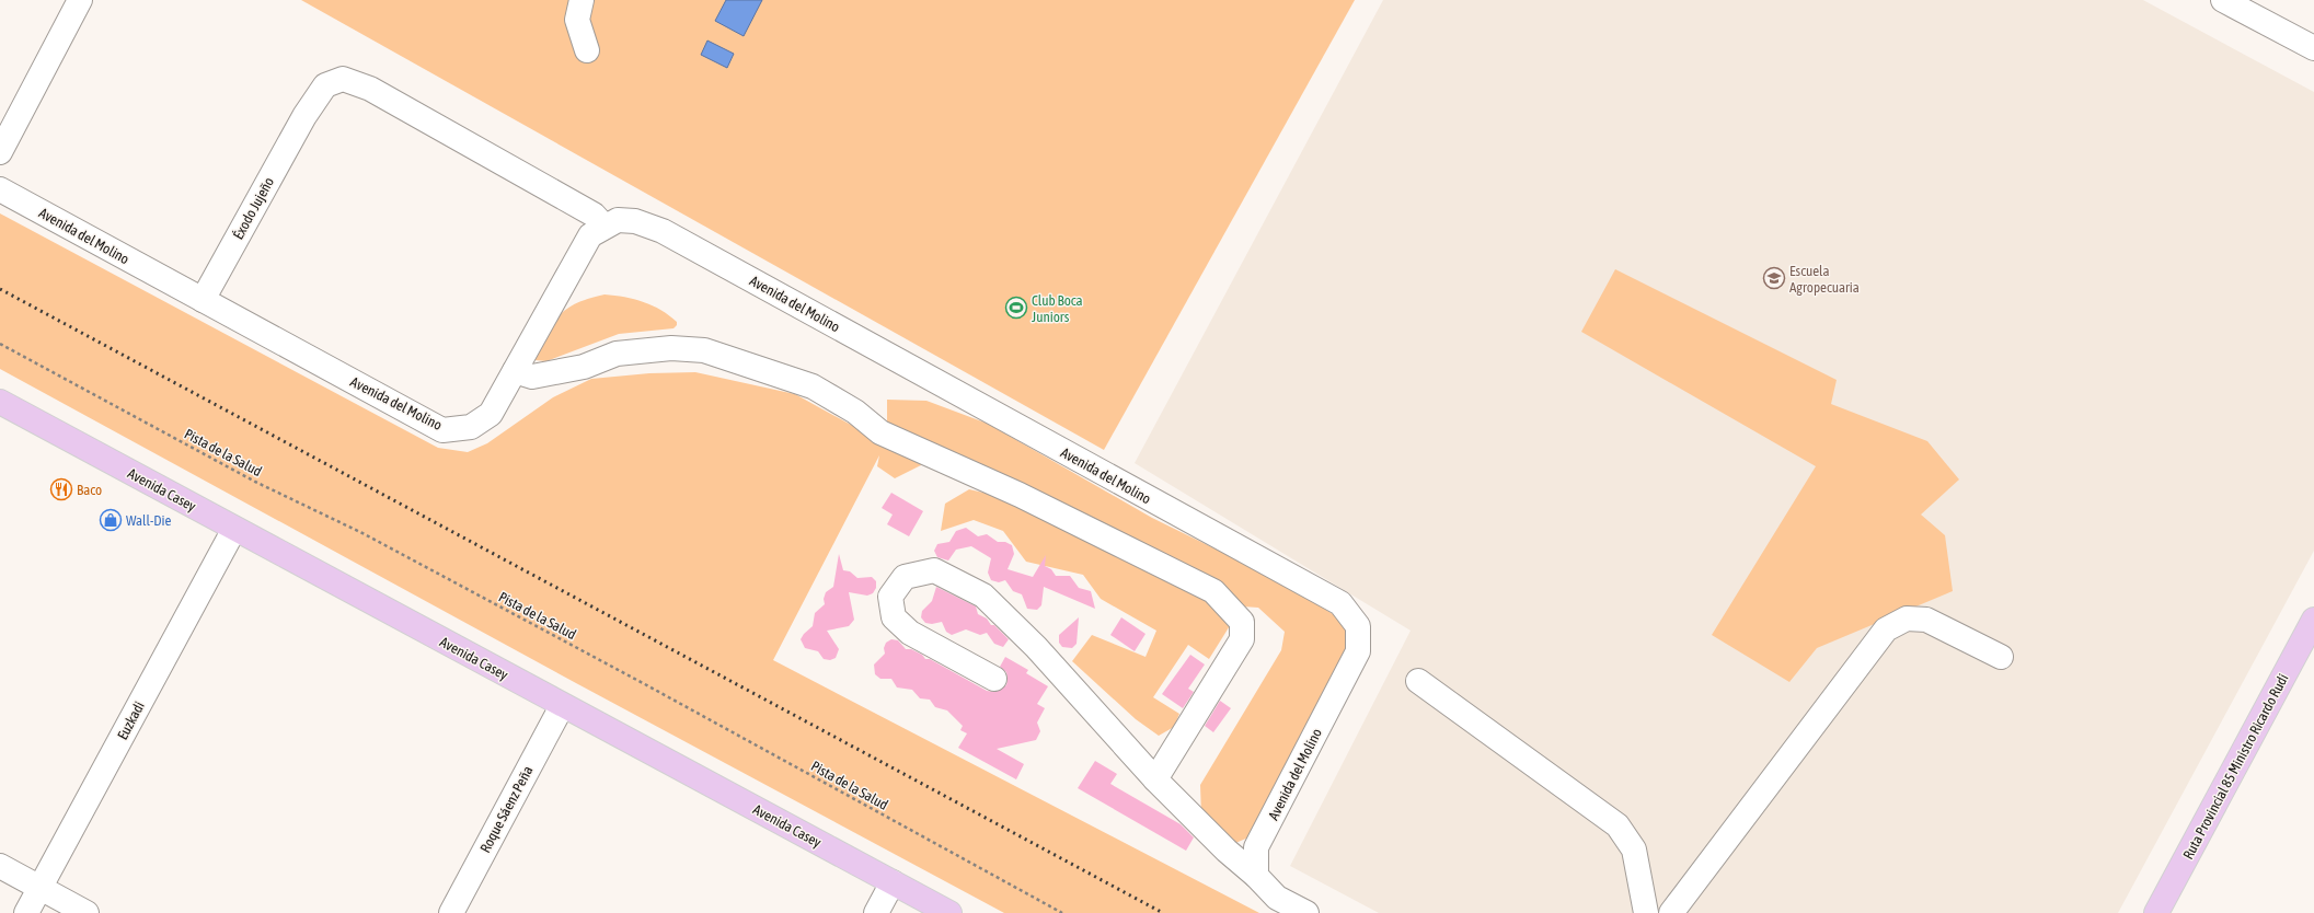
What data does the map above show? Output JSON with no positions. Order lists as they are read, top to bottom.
{
  "streets": {
    "main road": ["Avenida Casey", "Ruta Provincial 85 Ministro Ricardo Rudi"],
    "street": [
      "Éxodo Jujeño",
      "Avenida del Molino",
      "Euzkadi",
      "Roque Sáenz Peña"
    ],
    "path": ["Pista de la Salud"]
  },
  "crossings": [
    ["Éxodo Jujeño", "Avenida del Molino"],
    ["Avenida Casey", "Euzkadi"],
    ["Avenida Casey", "Roque Sáenz Peña"]
  ],
  "places": {
    "school or university": ["Escuela Agropecuaria"],
    "sports": ["Club Boca Juniors"],
    "restaurant": ["Baco"],
    "shop": ["Wall-Die"]
  }
}
